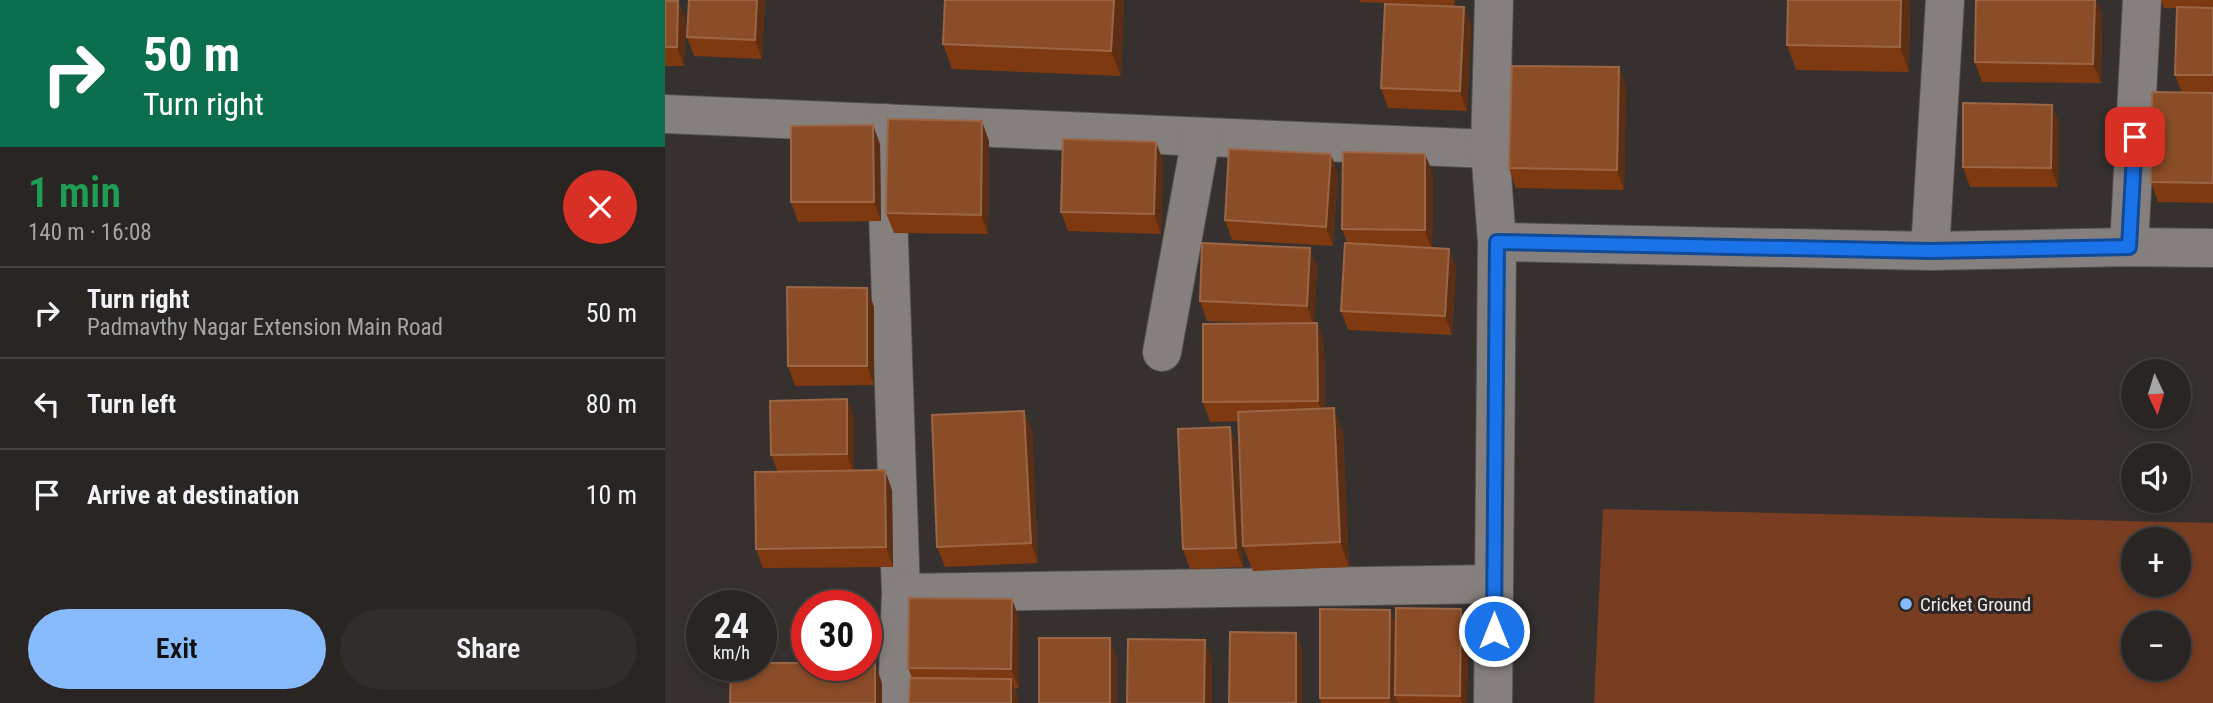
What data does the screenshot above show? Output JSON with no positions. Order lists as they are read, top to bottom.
{
  "places": ["Cricket Ground"],
  "north": "bottom",
  "page": {
    "turn": ["50 m", "Turn right"],
    "heading": ["1 min", "140 m · 16:08"],
    "list": [
      {
        "name": "Turn right",
        "note": "Padmavthy Nagar Extension Main Road",
        "value": "50 m"
      },
      {
        "name": "Turn left",
        "value": "80 m"
      },
      {
        "name": "Arrive at destination",
        "value": "10 m"
      }
    ],
    "map_buttons": ["+", "−"],
    "speed": "24 km/h",
    "limit": "30",
    "buttons": ["Exit", "Share"]
  }
}
